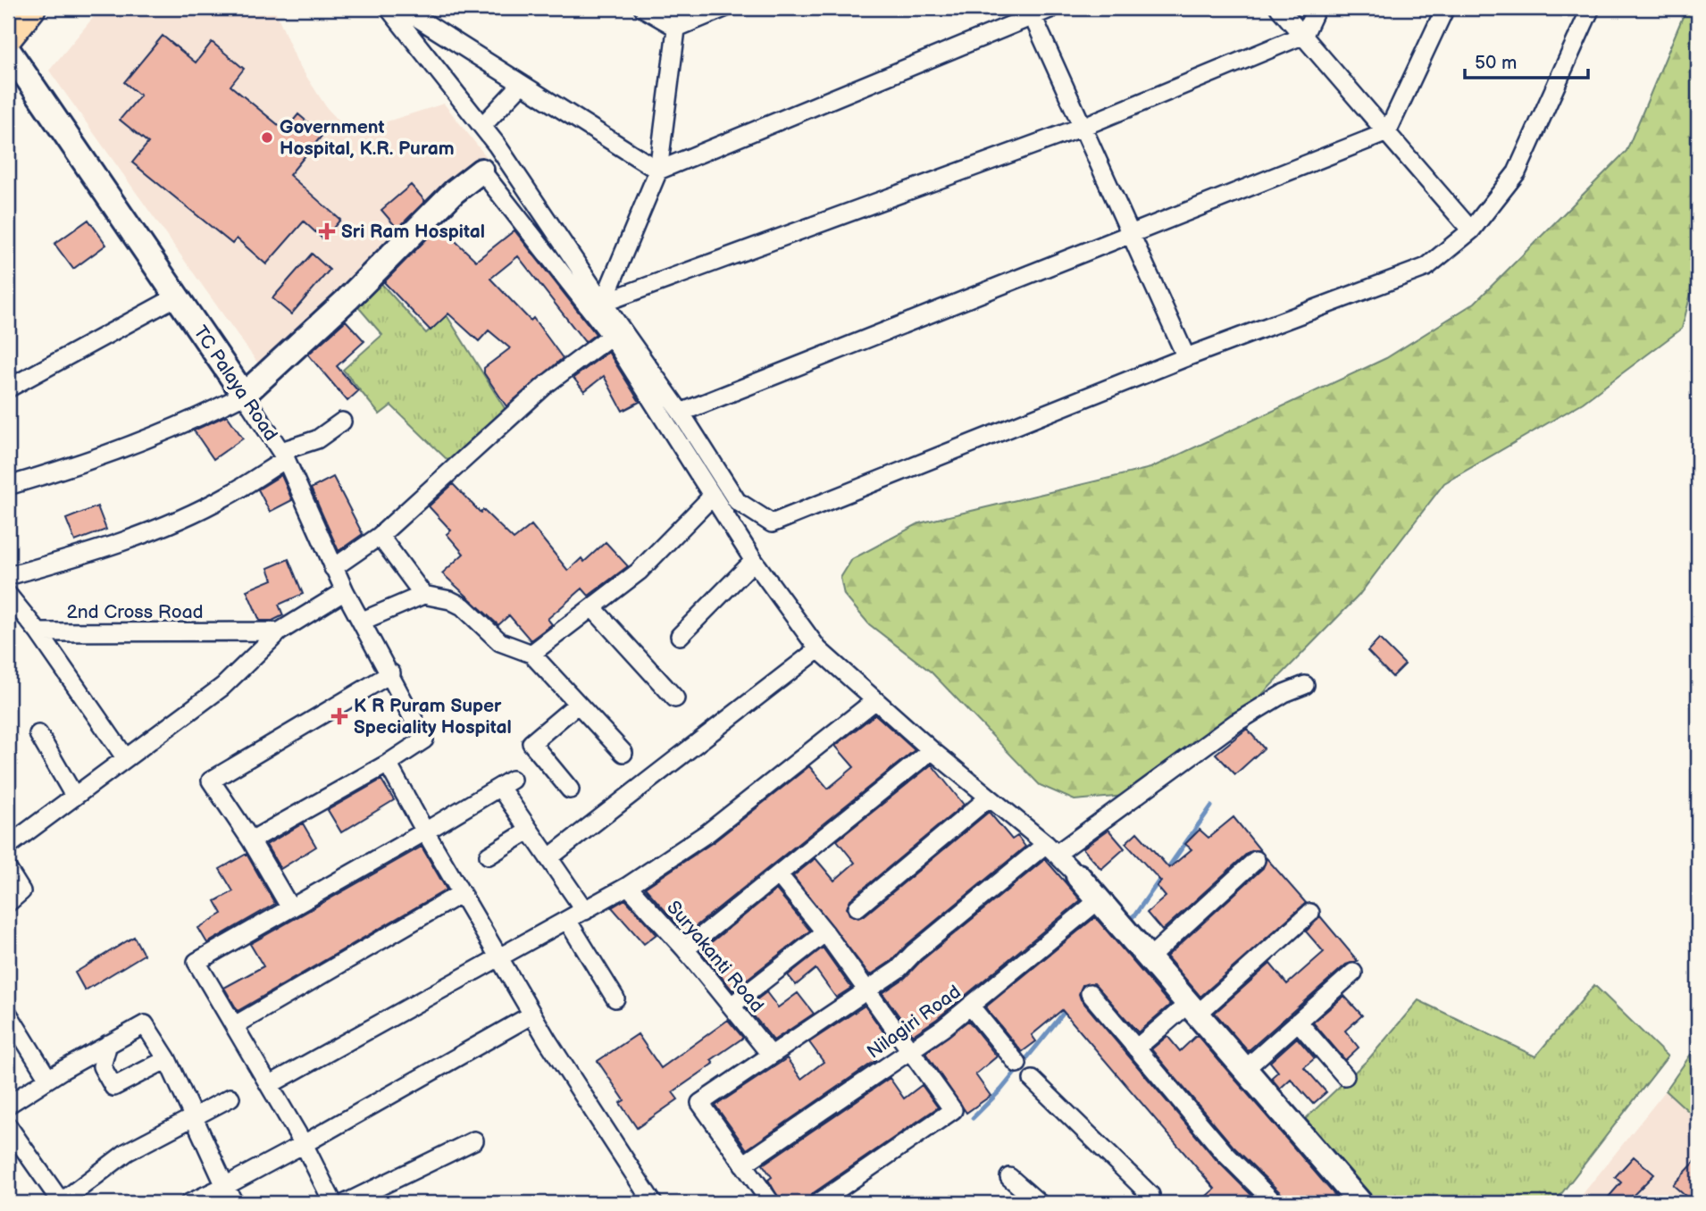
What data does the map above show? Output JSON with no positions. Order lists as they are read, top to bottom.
{
  "streets": {
    "street": [
      "TC Palaya Road",
      "2nd Cross Road",
      "Suryakanti Road",
      "Nilagiri Road"
    ]
  },
  "places": {
    "other": ["Government Hospital, K.R. Puram"],
    "health": ["Sri Ram Hospital", "K R Puram Super Speciality Hospital"]
  },
  "scale_bar": "50 m"
}
